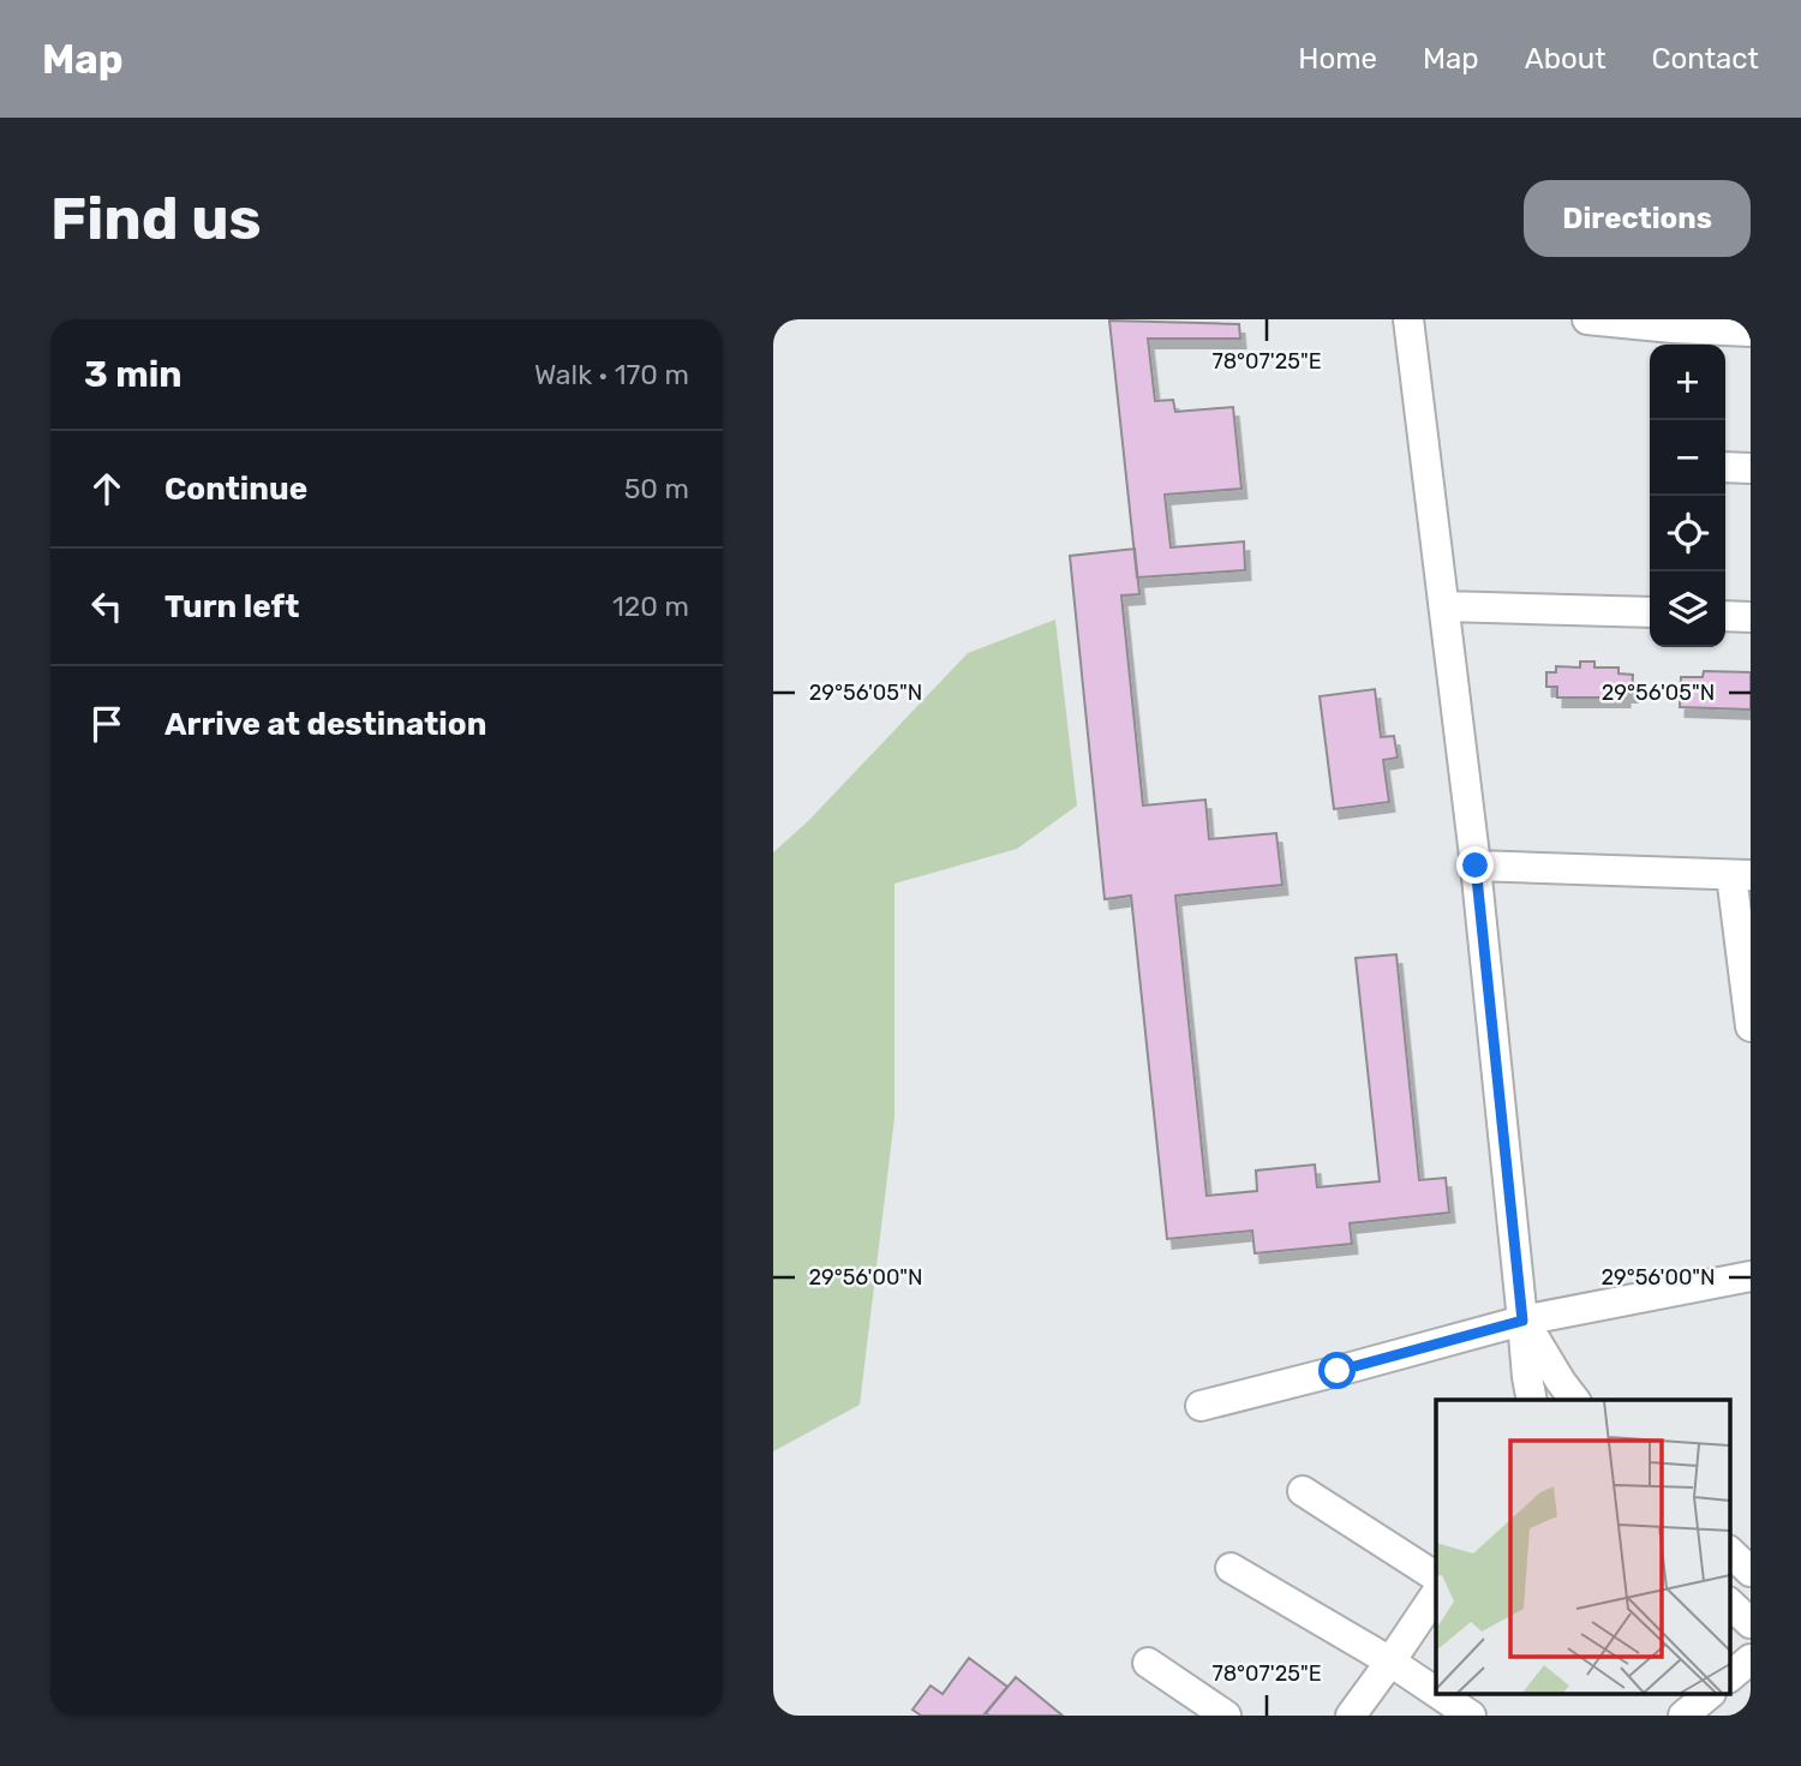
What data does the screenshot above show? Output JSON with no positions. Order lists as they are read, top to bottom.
{
  "page": {
    "header": "Map",
    "nav": [
      "Home",
      "Map",
      "About",
      "Contact"
    ],
    "buttons": "Directions",
    "title": "Find us",
    "heading": ["3 min", "Walk · 170 m"],
    "map_buttons": ["+", "−"],
    "list": [
      ["Continue", "50 m"],
      ["Turn left", "120 m"],
      "Arrive at destination"
    ]
  },
  "coordinates": ["78°07'25\"E", "29°56'05\"N", "29°56'00\"N"]
}
